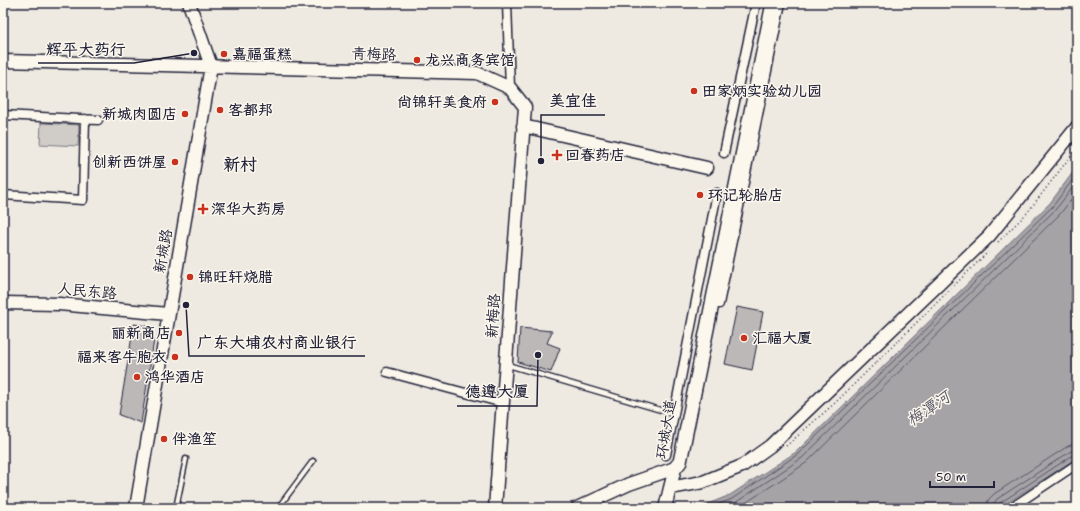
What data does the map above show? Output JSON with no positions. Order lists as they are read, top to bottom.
{
  "streets": {
    "main road": [
      "青梅路",
      "新城路",
      "人民东路",
      "新梅路",
      "环城大道"
    ]
  },
  "crossings": [
    ["青梅路", "新城路"],
    ["青梅路", "新梅路"],
    ["新城路", "人民东路"]
  ],
  "districts": ["新村"],
  "water": ["梅潭河"],
  "places": {
    "other": [
      "辉平大药行",
      "嘉福蛋糕",
      "龙兴商务宾馆",
      "田家炳实验幼儿园",
      "尚锦轩美食府",
      "客都邦",
      "新城肉圆店",
      "美宜佳",
      "创新西饼屋",
      "环记轮胎店",
      "锦旺轩烧腊",
      "广东大埔农村商业银行",
      "丽新商店",
      "汇福大厦",
      "德遵大厦",
      "福来客牛胞衣",
      "鸿华酒店",
      "伴渔笙"
    ],
    "health": ["回春药店", "深华大药房"]
  },
  "scale_bar": "50 m"
}
